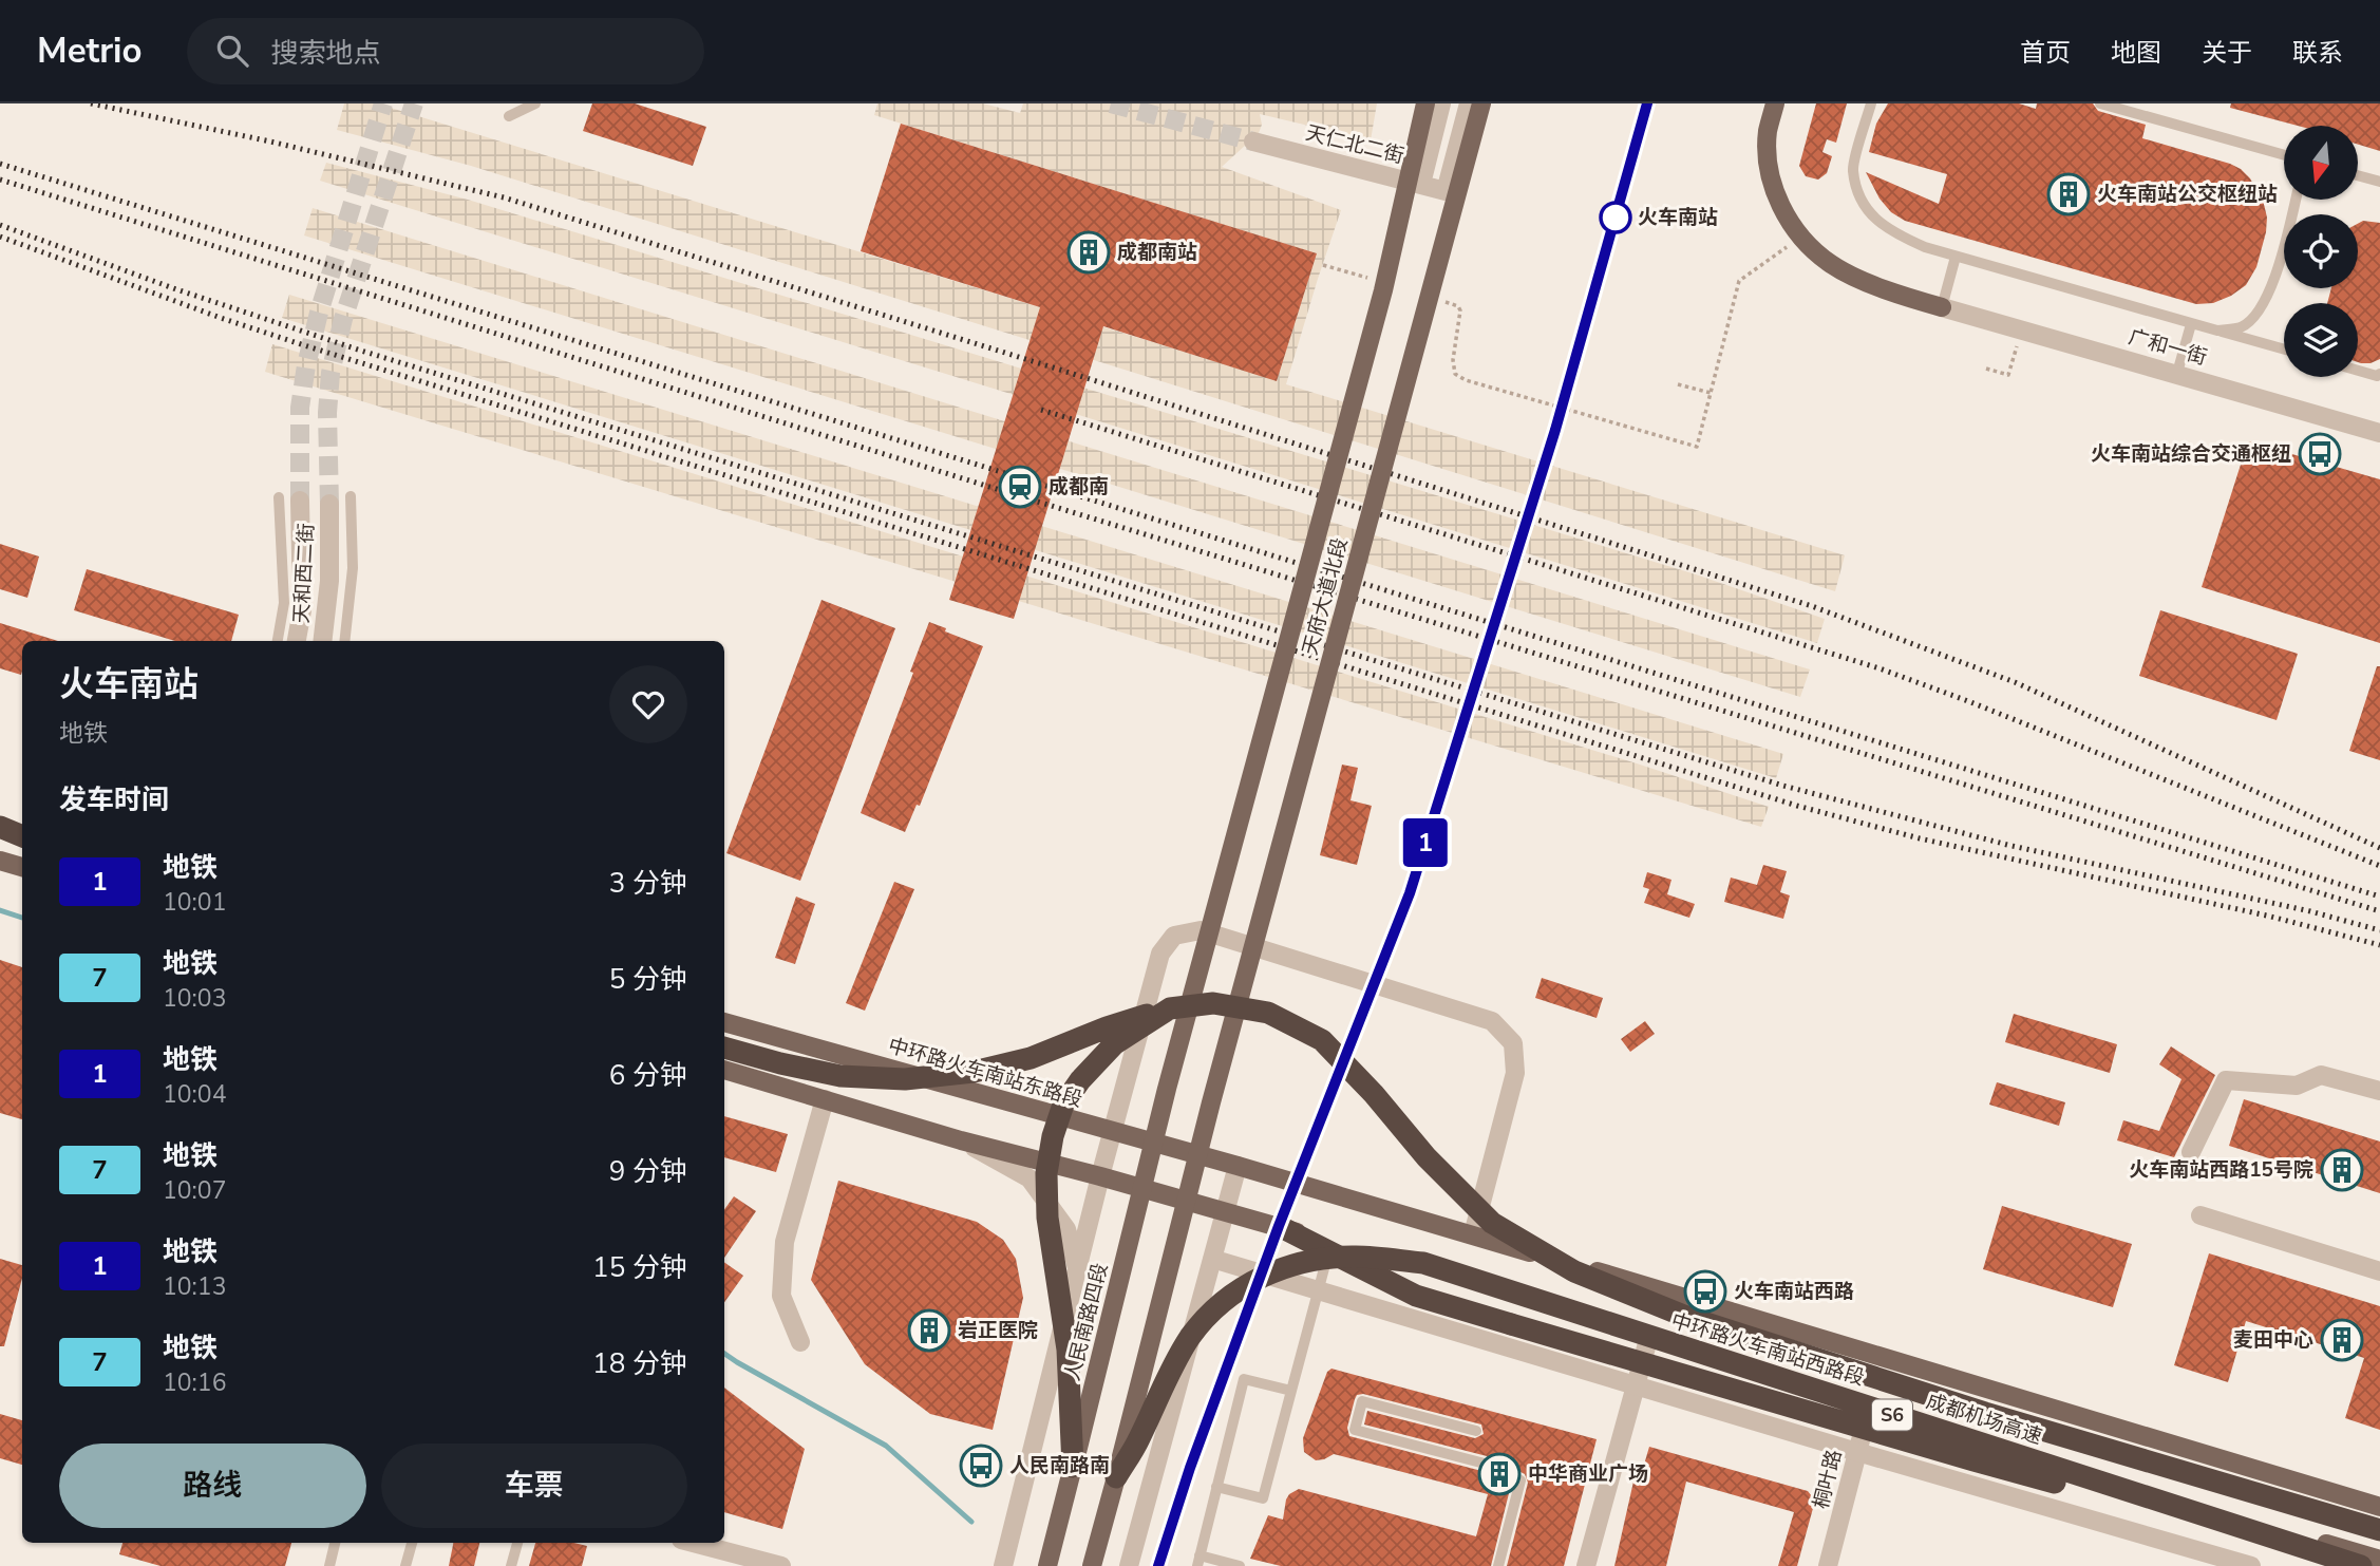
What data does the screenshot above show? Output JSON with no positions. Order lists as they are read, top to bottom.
{
  "streets": {
    "highway": ["S6", "成都机场高速"],
    "main road": [
      "天府大道北段",
      "中环路火车南站东路段",
      "人民南路四段",
      "中环路火车南站西路段"
    ],
    "street": [
      "天仁北二街",
      "广和一街",
      "天和西二街",
      "桐叶路"
    ]
  },
  "crossings": [
    ["天府大道北段", "人民南路四段"],
    ["天府大道北段", "成都机场高速"],
    ["中环路火车南站东路段", "人民南路四段"],
    ["中环路火车南站东路段", "中环路火车南站西路段"],
    ["人民南路四段", "中环路火车南站西路段"],
    ["中环路火车南站西路段", "桐叶路"]
  ],
  "places": {
    "building": [
      "火车南站公交枢纽站",
      "成都南站",
      "火车南站西路15号院",
      "岩正医院",
      "麦田中心",
      "中华商业广场"
    ],
    "other": ["火车南站"],
    "bus stop": ["火车南站综合交通枢纽", "火车南站西路", "人民南路南"],
    "station": ["成都南"]
  },
  "lines": ["metro line 1"],
  "north": "bottom",
  "page": {
    "header": "Metrio",
    "search": "搜索地点",
    "nav": [
      "首页",
      "地图",
      "关于",
      "联系"
    ],
    "on_map": "1",
    "heading": [
      ["火车南站", "地铁"],
      "发车时间"
    ],
    "list": [
      {
        "mark": "1",
        "name": "地铁",
        "note": "10:01",
        "value": "3 分钟"
      },
      {
        "mark": "7",
        "name": "地铁",
        "note": "10:03",
        "value": "5 分钟"
      },
      {
        "mark": "1",
        "name": "地铁",
        "note": "10:04",
        "value": "6 分钟"
      },
      {
        "mark": "7",
        "name": "地铁",
        "note": "10:07",
        "value": "9 分钟"
      },
      {
        "mark": "1",
        "name": "地铁",
        "note": "10:13",
        "value": "15 分钟"
      },
      {
        "mark": "7",
        "name": "地铁",
        "note": "10:16",
        "value": "18 分钟"
      }
    ],
    "buttons": ["路线", "车票"]
  }
}
